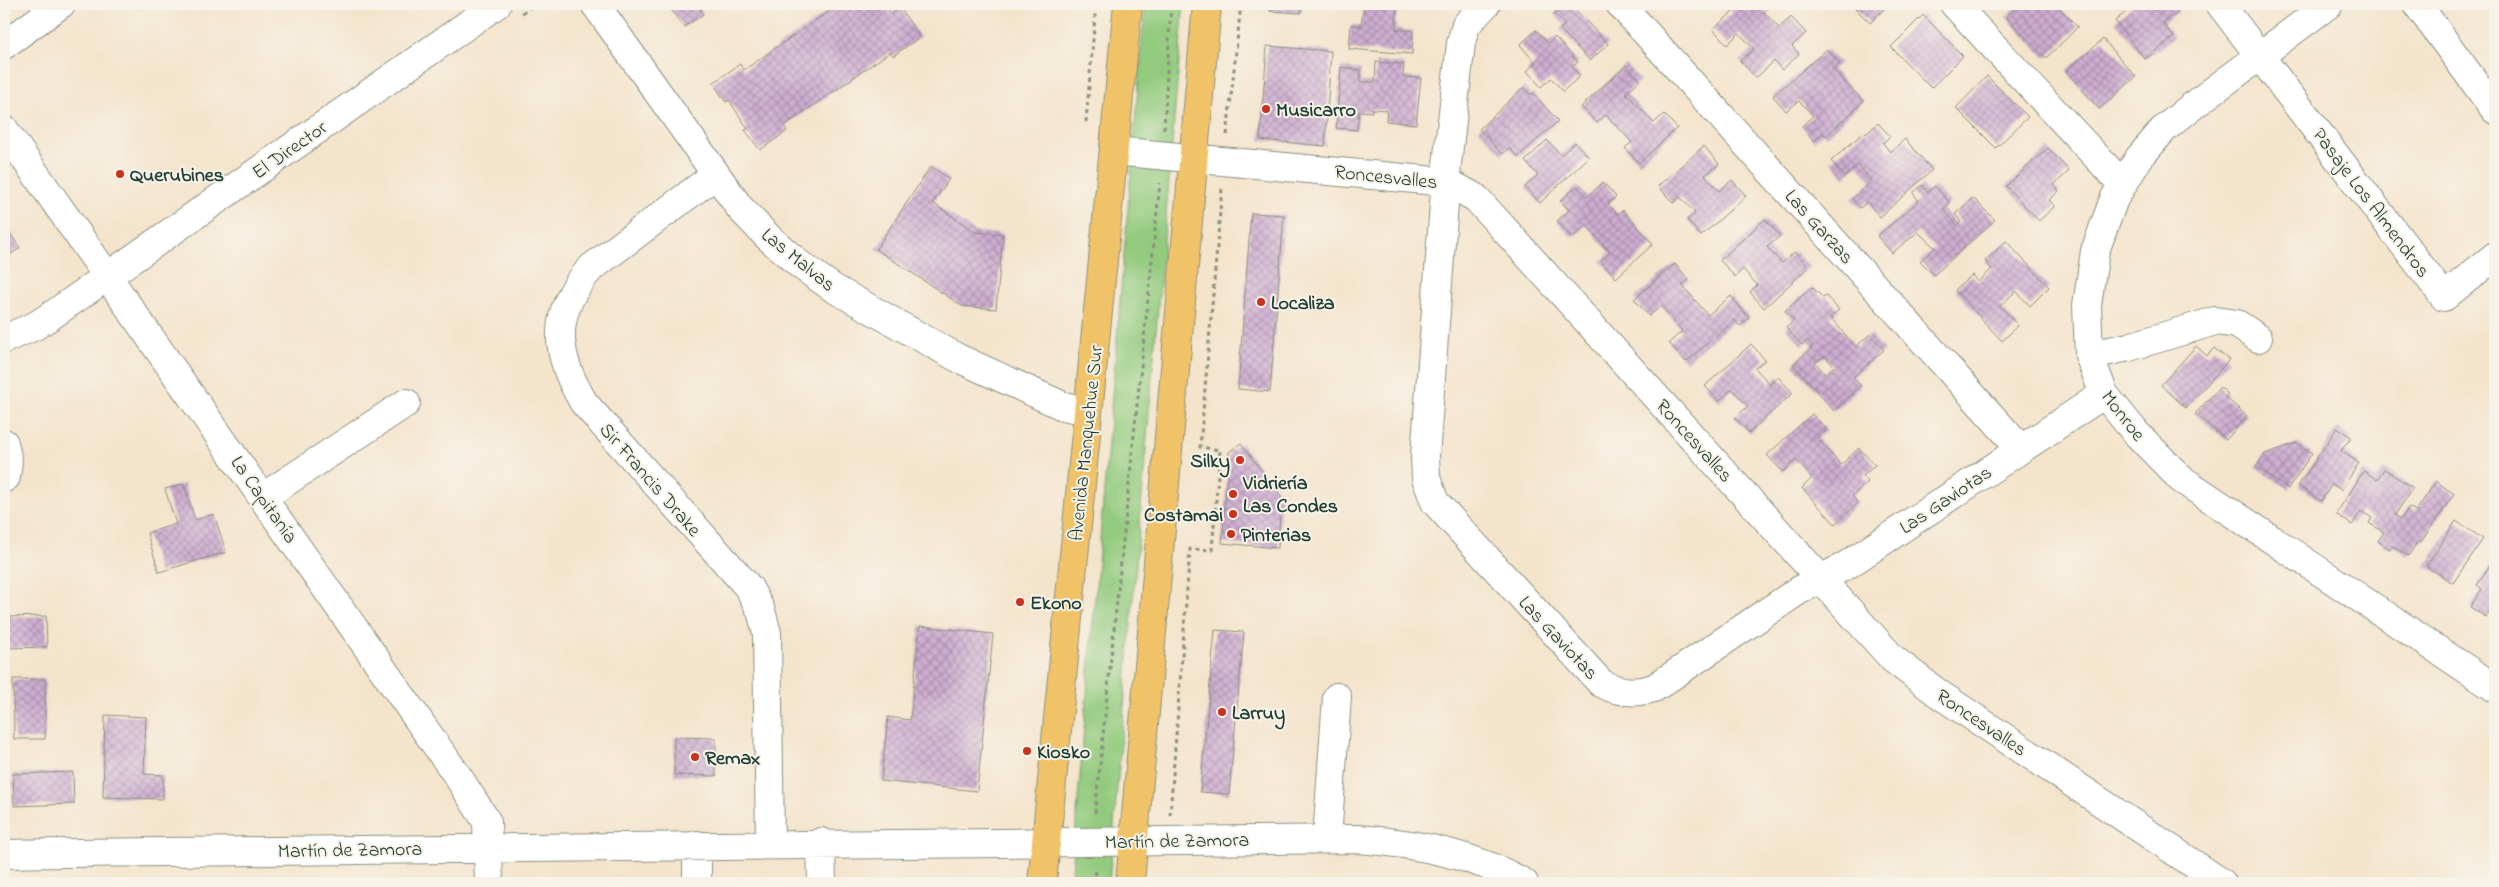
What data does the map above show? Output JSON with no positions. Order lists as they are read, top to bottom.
{
  "streets": {
    "main road": ["Avenida Manquehue Sur"],
    "street": [
      "El Director",
      "Roncesvalles",
      "Pasaje Los Almendros",
      "Las Garzas",
      "Las Malvas",
      "Monroe",
      "Sir Francis Drake",
      "La Capitanía",
      "Las Gaviotas",
      "Martín de Zamora"
    ]
  },
  "crossings": [
    ["El Director", "La Capitanía"],
    ["Roncesvalles", "Avenida Manquehue Sur"],
    ["Roncesvalles", "Las Gaviotas"],
    ["Pasaje Los Almendros", "Monroe"],
    ["Las Garzas", "Las Gaviotas"],
    ["Las Malvas", "Avenida Manquehue Sur"],
    ["Las Malvas", "Sir Francis Drake"],
    ["Monroe", "Las Gaviotas"],
    ["Avenida Manquehue Sur", "Martín de Zamora"],
    ["Sir Francis Drake", "Martín de Zamora"],
    ["La Capitanía", "Martín de Zamora"]
  ],
  "places": [
    "Musicarro",
    "Querubines",
    "Localiza",
    "Silky",
    "Vidriería Las Condes",
    "Costamai",
    "Pinterias",
    "Ekono",
    "Larruy",
    "Kiosko",
    "Remax"
  ]
}
